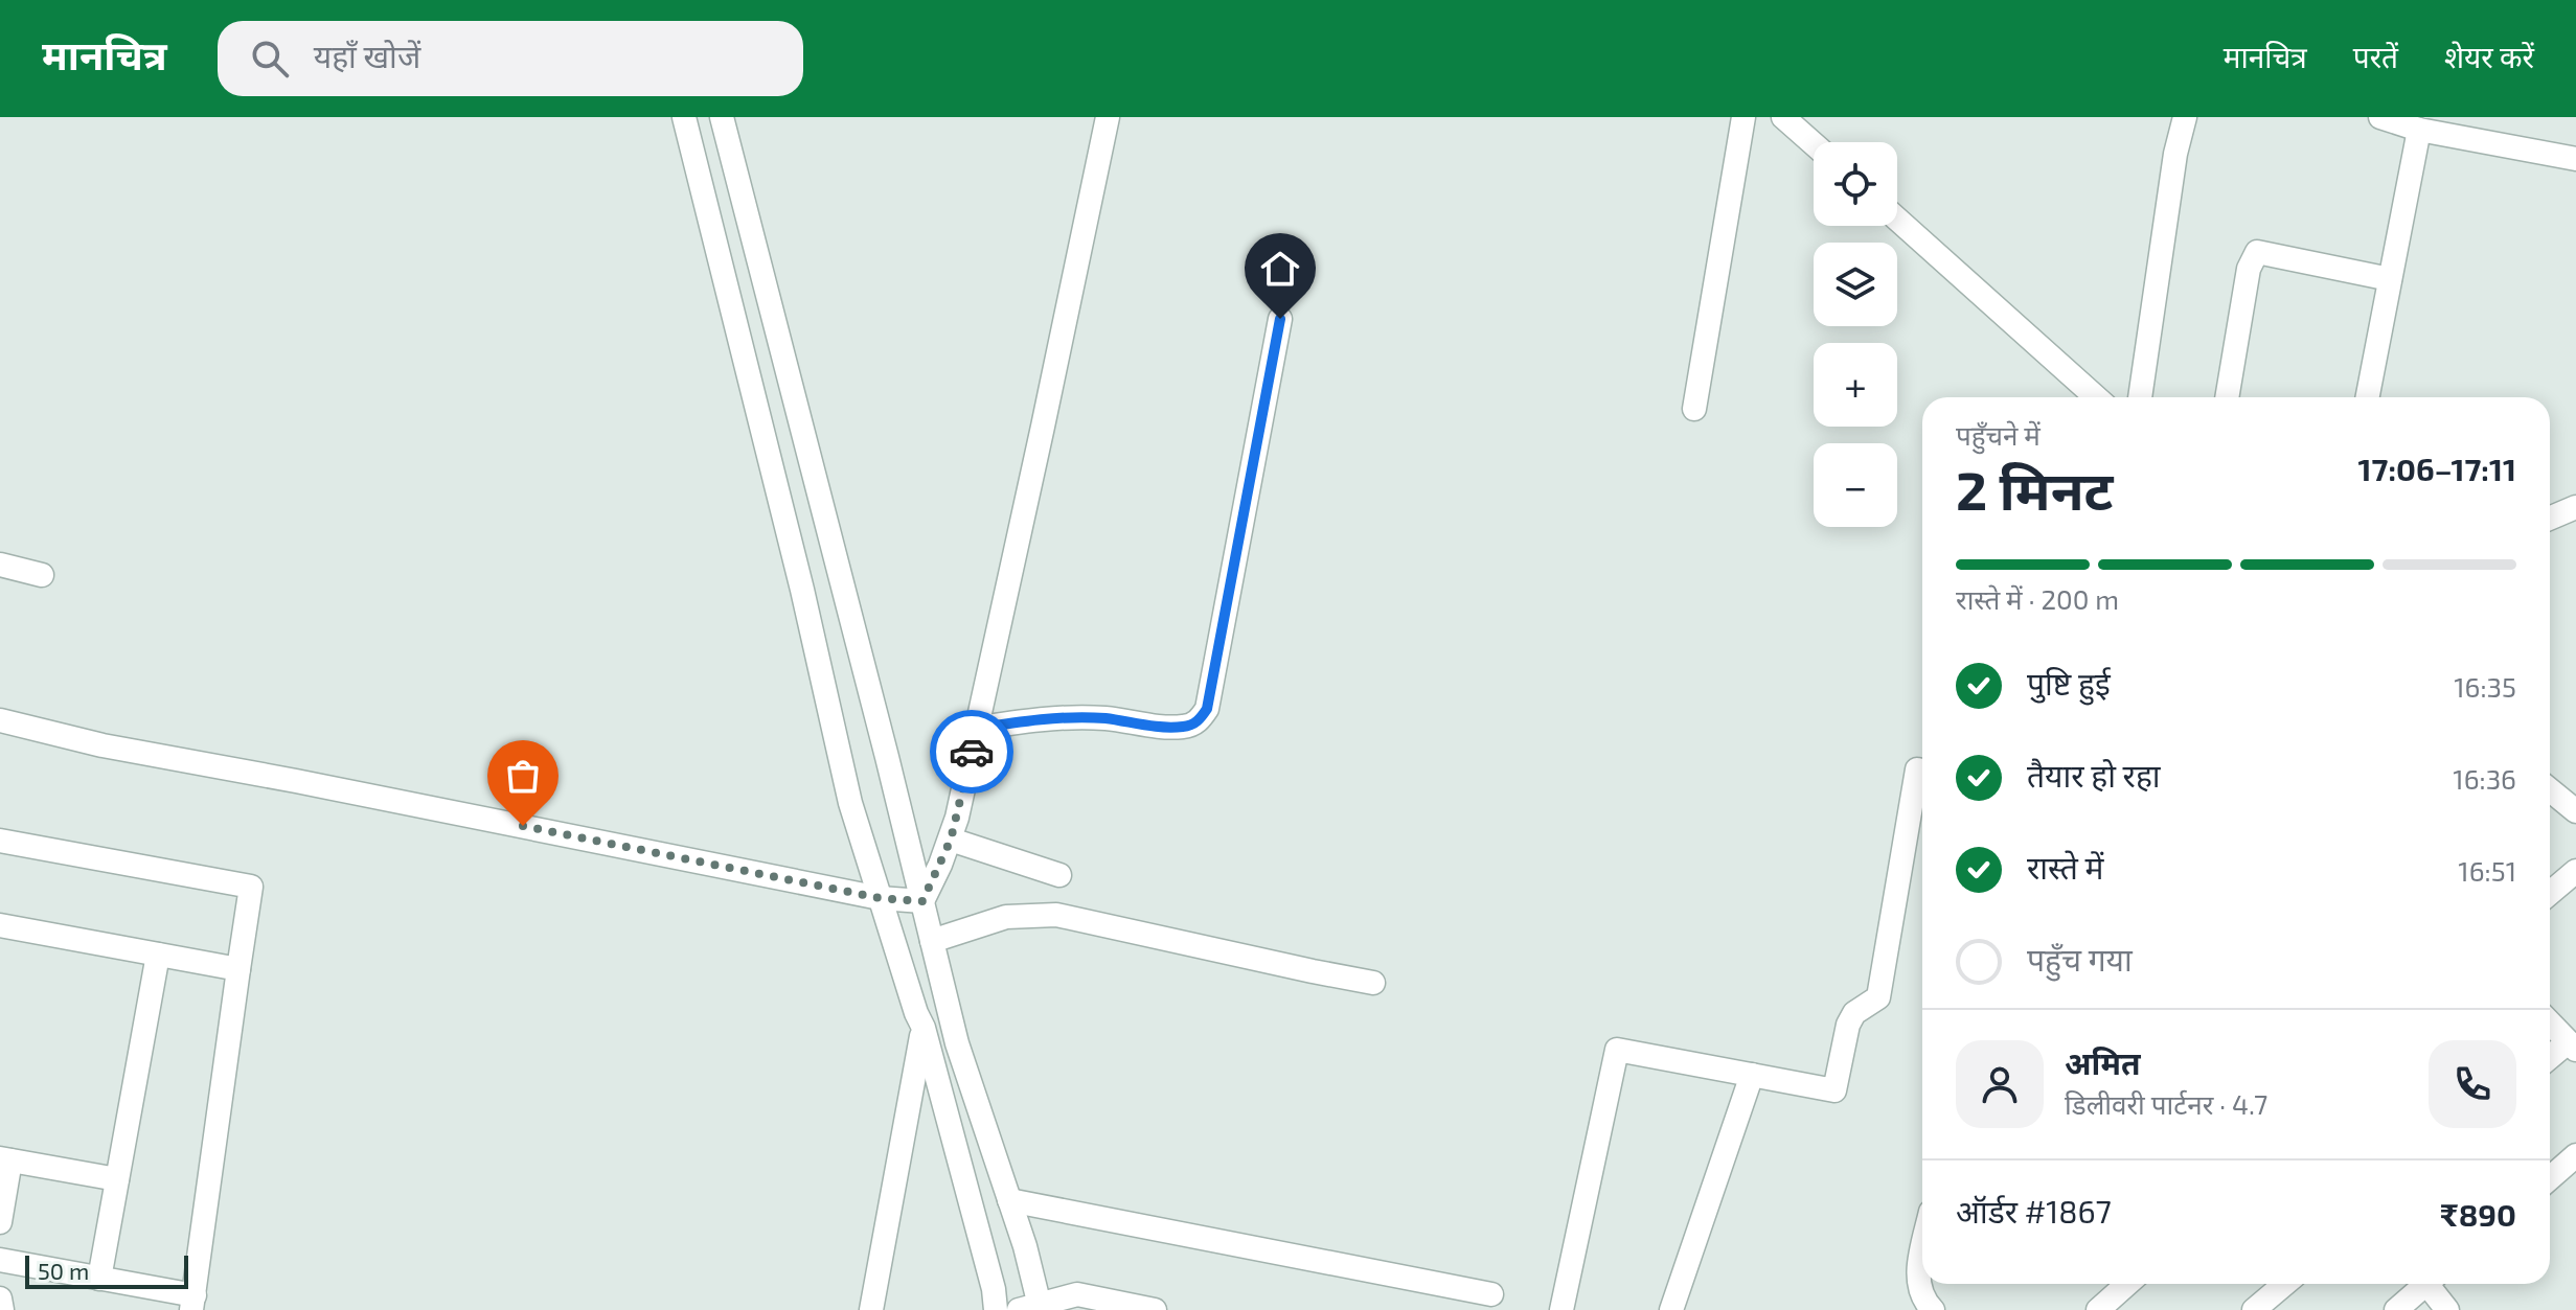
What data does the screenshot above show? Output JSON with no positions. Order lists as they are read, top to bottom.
{
  "scale_bar": "50 m",
  "page": {
    "header": "मानचित्र",
    "search": "यहाँ खोजें",
    "nav": ["मानचित्र", "परतें", "शेयर करें"],
    "map_buttons": ["+", "−"],
    "heading": ["2 मिनट", "पहुँचने में", "17:06–17:11"],
    "panel": [
      "अमित",
      "डिलीवरी पार्टनर · 4.7",
      "ऑर्डर #1867",
      "₹890"
    ],
    "bar": "रास्ते में · 200 m",
    "list": [
      ["पुष्टि हुई", "16:35"],
      ["तैयार हो रहा", "16:36"],
      ["रास्ते में", "16:51"],
      "पहुँच गया"
    ],
    "scale": "50 m"
  }
}
